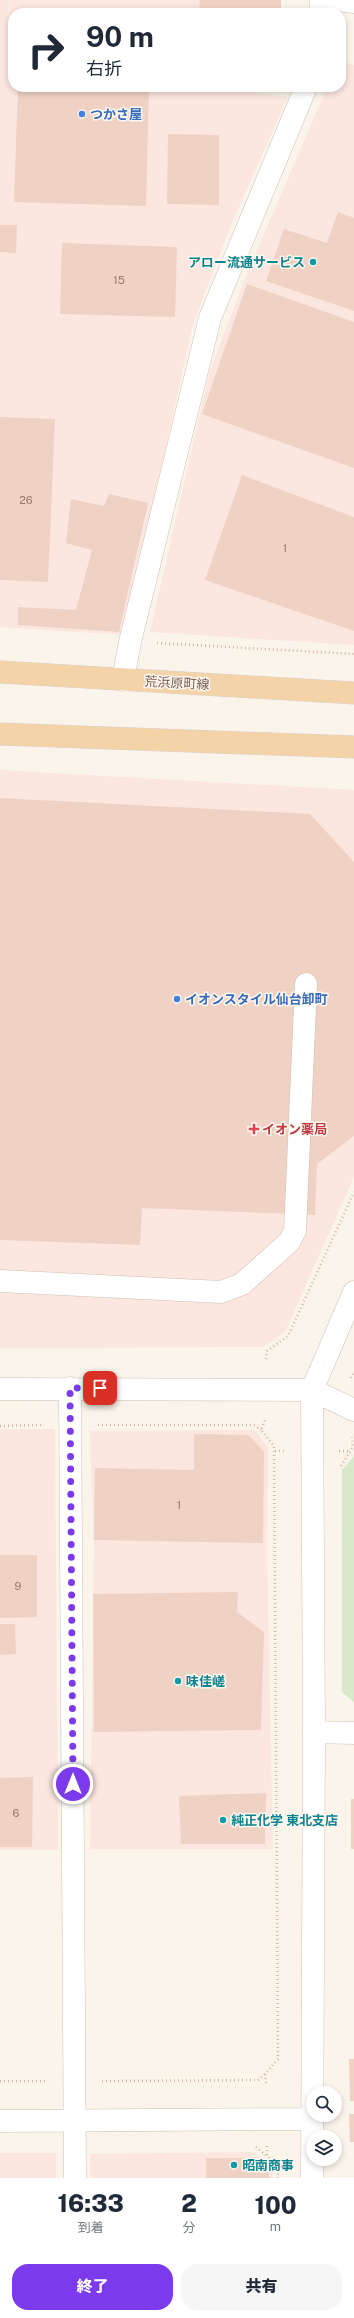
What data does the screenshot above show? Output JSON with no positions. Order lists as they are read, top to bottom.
{
  "streets": {
    "main road": ["荒浜原町線"]
  },
  "places": {
    "other": [
      "つかさ屋",
      "アロー流通サービス",
      "イオンスタイル仙台卸町",
      "味佳嵯",
      "純正化学 東北支店",
      "昭南商事"
    ],
    "health": ["イオン薬局"]
  },
  "house_numbers": [
    "15",
    "26",
    "1",
    "1",
    "9",
    "6"
  ],
  "page": {
    "turn": ["90 m", "右折"],
    "eta": [
      "16:33",
      "到着",
      "2",
      "分",
      "100",
      "m"
    ],
    "buttons": ["終了", "共有"]
  }
}
